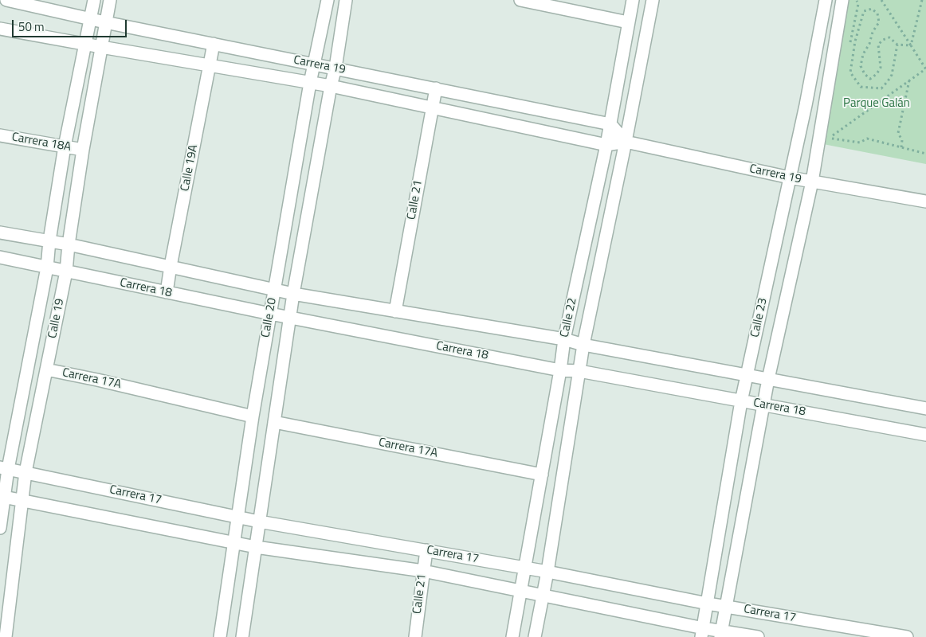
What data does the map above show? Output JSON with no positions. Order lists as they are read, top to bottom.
{
  "streets": {
    "street": [
      "Carrera 19",
      "Carrera 18A",
      "Calle 19A",
      "Calle 21",
      "Carrera 18",
      "Calle 20",
      "Calle 22",
      "Calle 23",
      "Calle 19",
      "Carrera 17A",
      "Carrera 17"
    ]
  },
  "crossings": [
    ["Carrera 19", "Calle 19A"],
    ["Carrera 19", "Calle 21"],
    ["Carrera 19", "Calle 20"],
    ["Carrera 19", "Calle 22"],
    ["Carrera 19", "Calle 23"],
    ["Carrera 19", "Calle 19"],
    ["Carrera 18A", "Calle 19"],
    ["Calle 19A", "Carrera 18"],
    ["Calle 21", "Carrera 17"],
    ["Carrera 18", "Calle 20"],
    ["Carrera 18", "Calle 22"],
    ["Carrera 18", "Calle 23"],
    ["Carrera 18", "Calle 19"],
    ["Calle 20", "Carrera 17A"],
    ["Calle 20", "Carrera 17"],
    ["Calle 22", "Carrera 17A"],
    ["Calle 22", "Carrera 17"],
    ["Calle 23", "Carrera 17"],
    ["Calle 19", "Carrera 17A"],
    ["Calle 19", "Carrera 17"]
  ],
  "parks": ["Parque Galán"],
  "scale_bar": "50 m"
}
